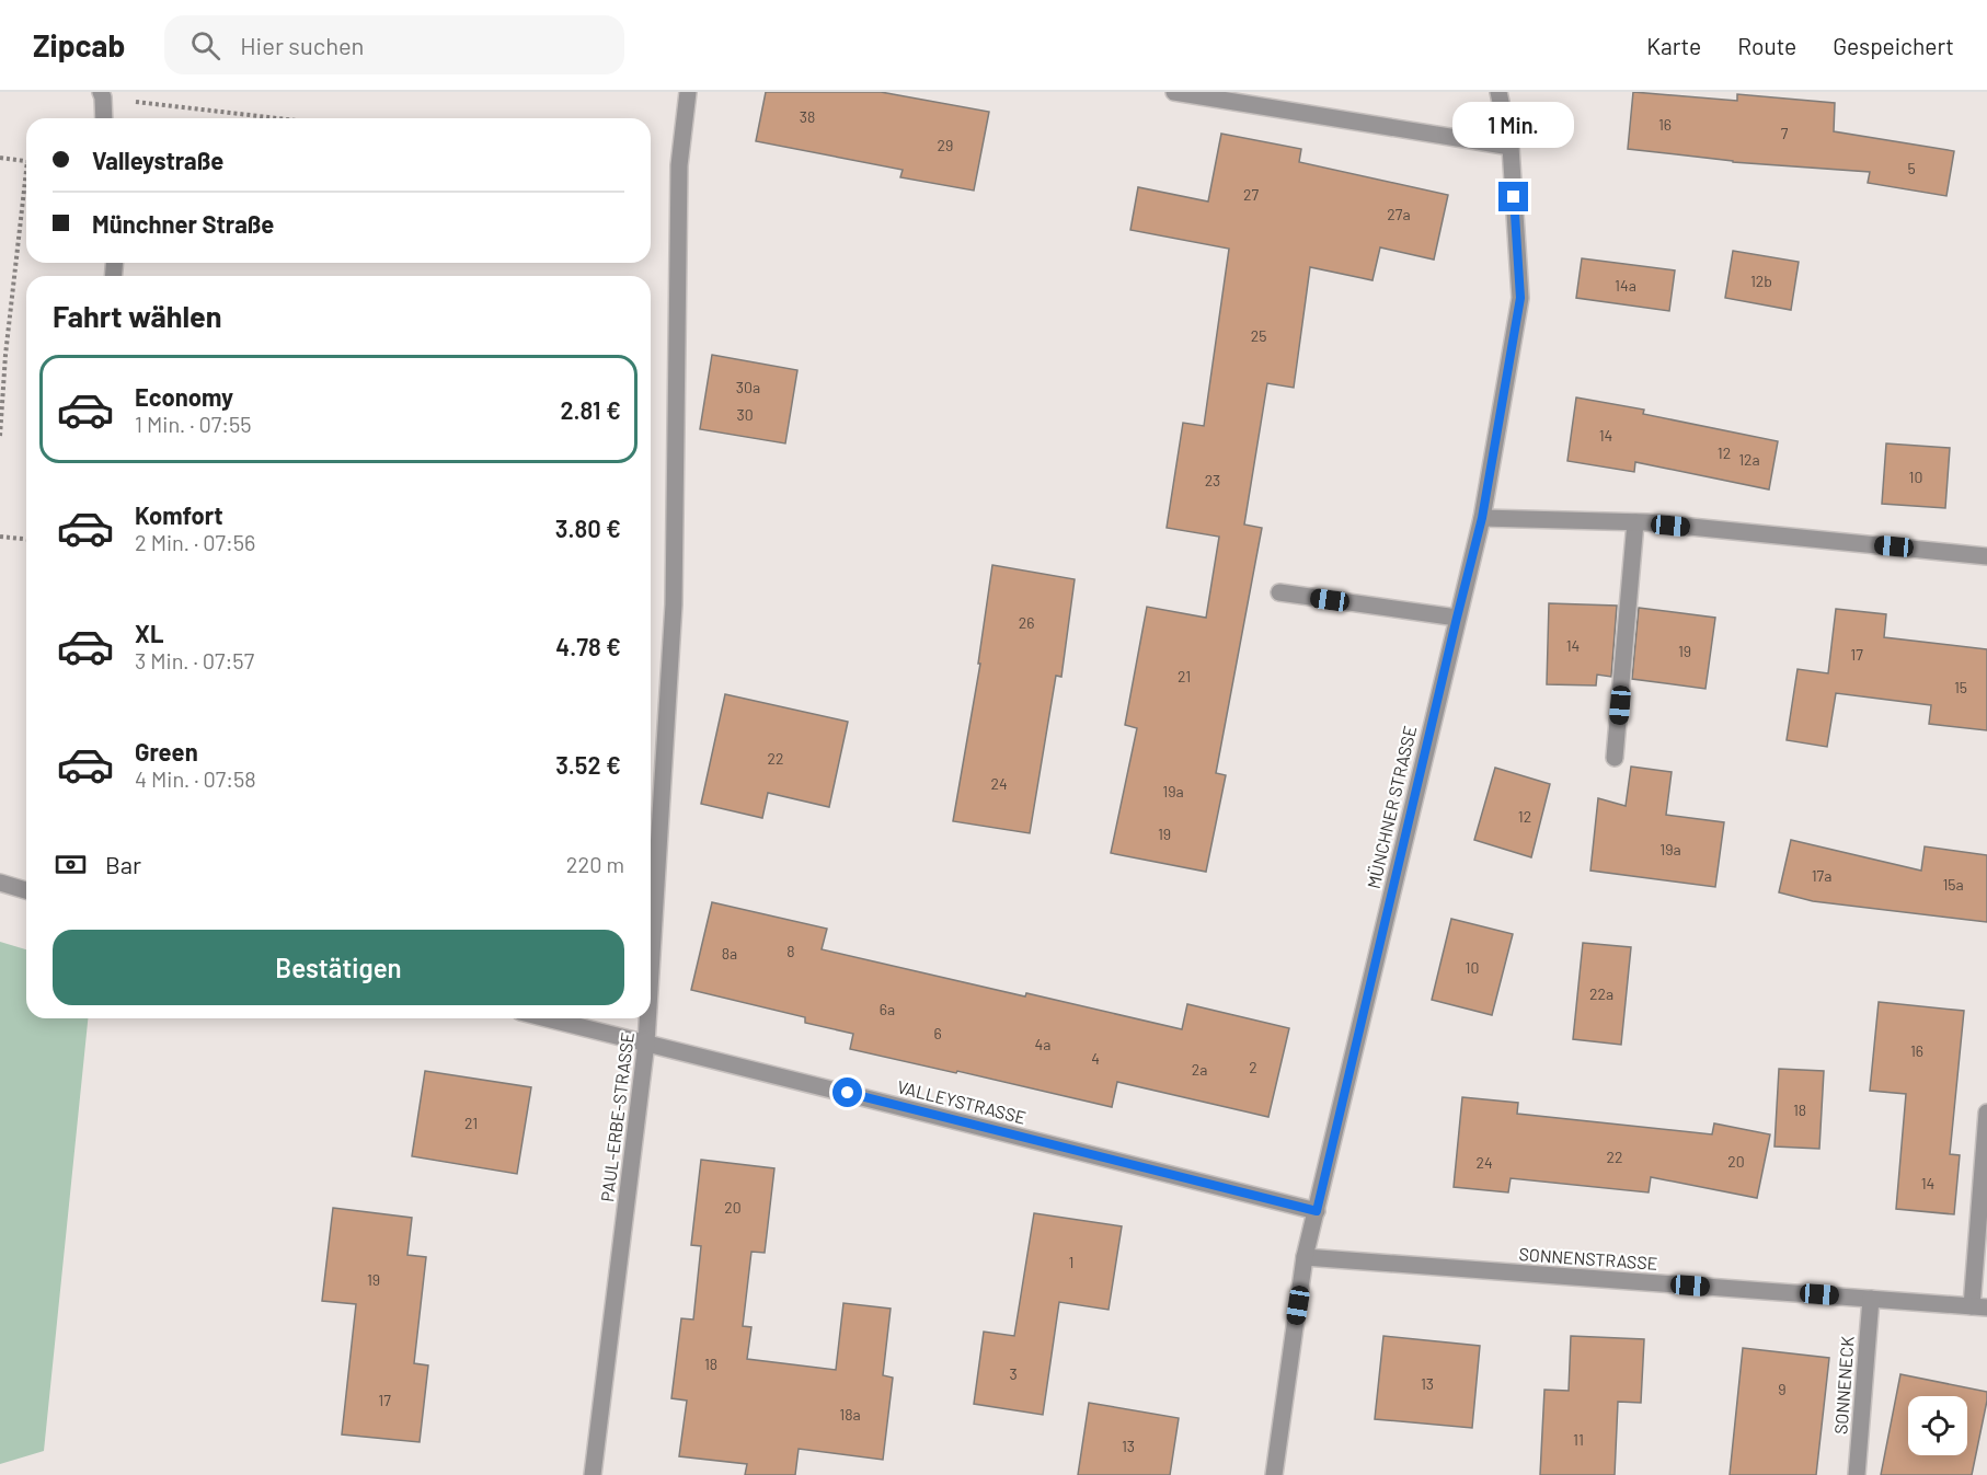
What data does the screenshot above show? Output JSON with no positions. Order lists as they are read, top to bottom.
{
  "streets": {
    "street": [
      "MÜNCHNER STRASSE",
      "VALLEYSTRASSE",
      "PAUL-ERBE-STRASSE",
      "SONNENSTRASSE",
      "SONNENECK"
    ]
  },
  "crossings": [
    ["MÜNCHNER STRASSE", "VALLEYSTRASSE"],
    ["MÜNCHNER STRASSE", "SONNENSTRASSE"],
    ["VALLEYSTRASSE", "PAUL-ERBE-STRASSE"],
    ["SONNENSTRASSE", "SONNENECK"]
  ],
  "house_numbers": [
    "38",
    "16",
    "7",
    "29",
    "5",
    "27",
    "27a",
    "12b",
    "14a",
    "25",
    "30a",
    "30",
    "14",
    "12",
    "12a",
    "10",
    "23",
    "26",
    "14",
    "19",
    "17",
    "21",
    "15",
    "22",
    "24",
    "19a",
    "12",
    "19",
    "19a",
    "17a",
    "15a",
    "8",
    "8a",
    "10",
    "22a",
    "6a",
    "6",
    "4a",
    "16",
    "4",
    "2",
    "2a",
    "18",
    "21",
    "22",
    "20",
    "24",
    "14",
    "20",
    "1",
    "19",
    "18",
    "3",
    "13",
    "9",
    "17",
    "18a",
    "11",
    "13"
  ],
  "page": {
    "header": "Zipcab",
    "search": "Hier suchen",
    "nav": ["Karte", "Route", "Gespeichert"],
    "bubble": "1 Min.",
    "banner": ["Valleystraße", "Münchner Straße"],
    "heading": "Fahrt wählen",
    "list": [
      {
        "name": "Economy",
        "note": "1 Min. · 07:55",
        "value": "2.81 €"
      },
      {
        "name": "Komfort",
        "note": "2 Min. · 07:56",
        "value": "3.80 €"
      },
      {
        "name": "XL",
        "note": "3 Min. · 07:57",
        "value": "4.78 €"
      },
      {
        "name": "Green",
        "note": "4 Min. · 07:58",
        "value": "3.52 €"
      }
    ],
    "pay": ["Bar", "220 m"],
    "buttons": "Bestätigen"
  }
}
